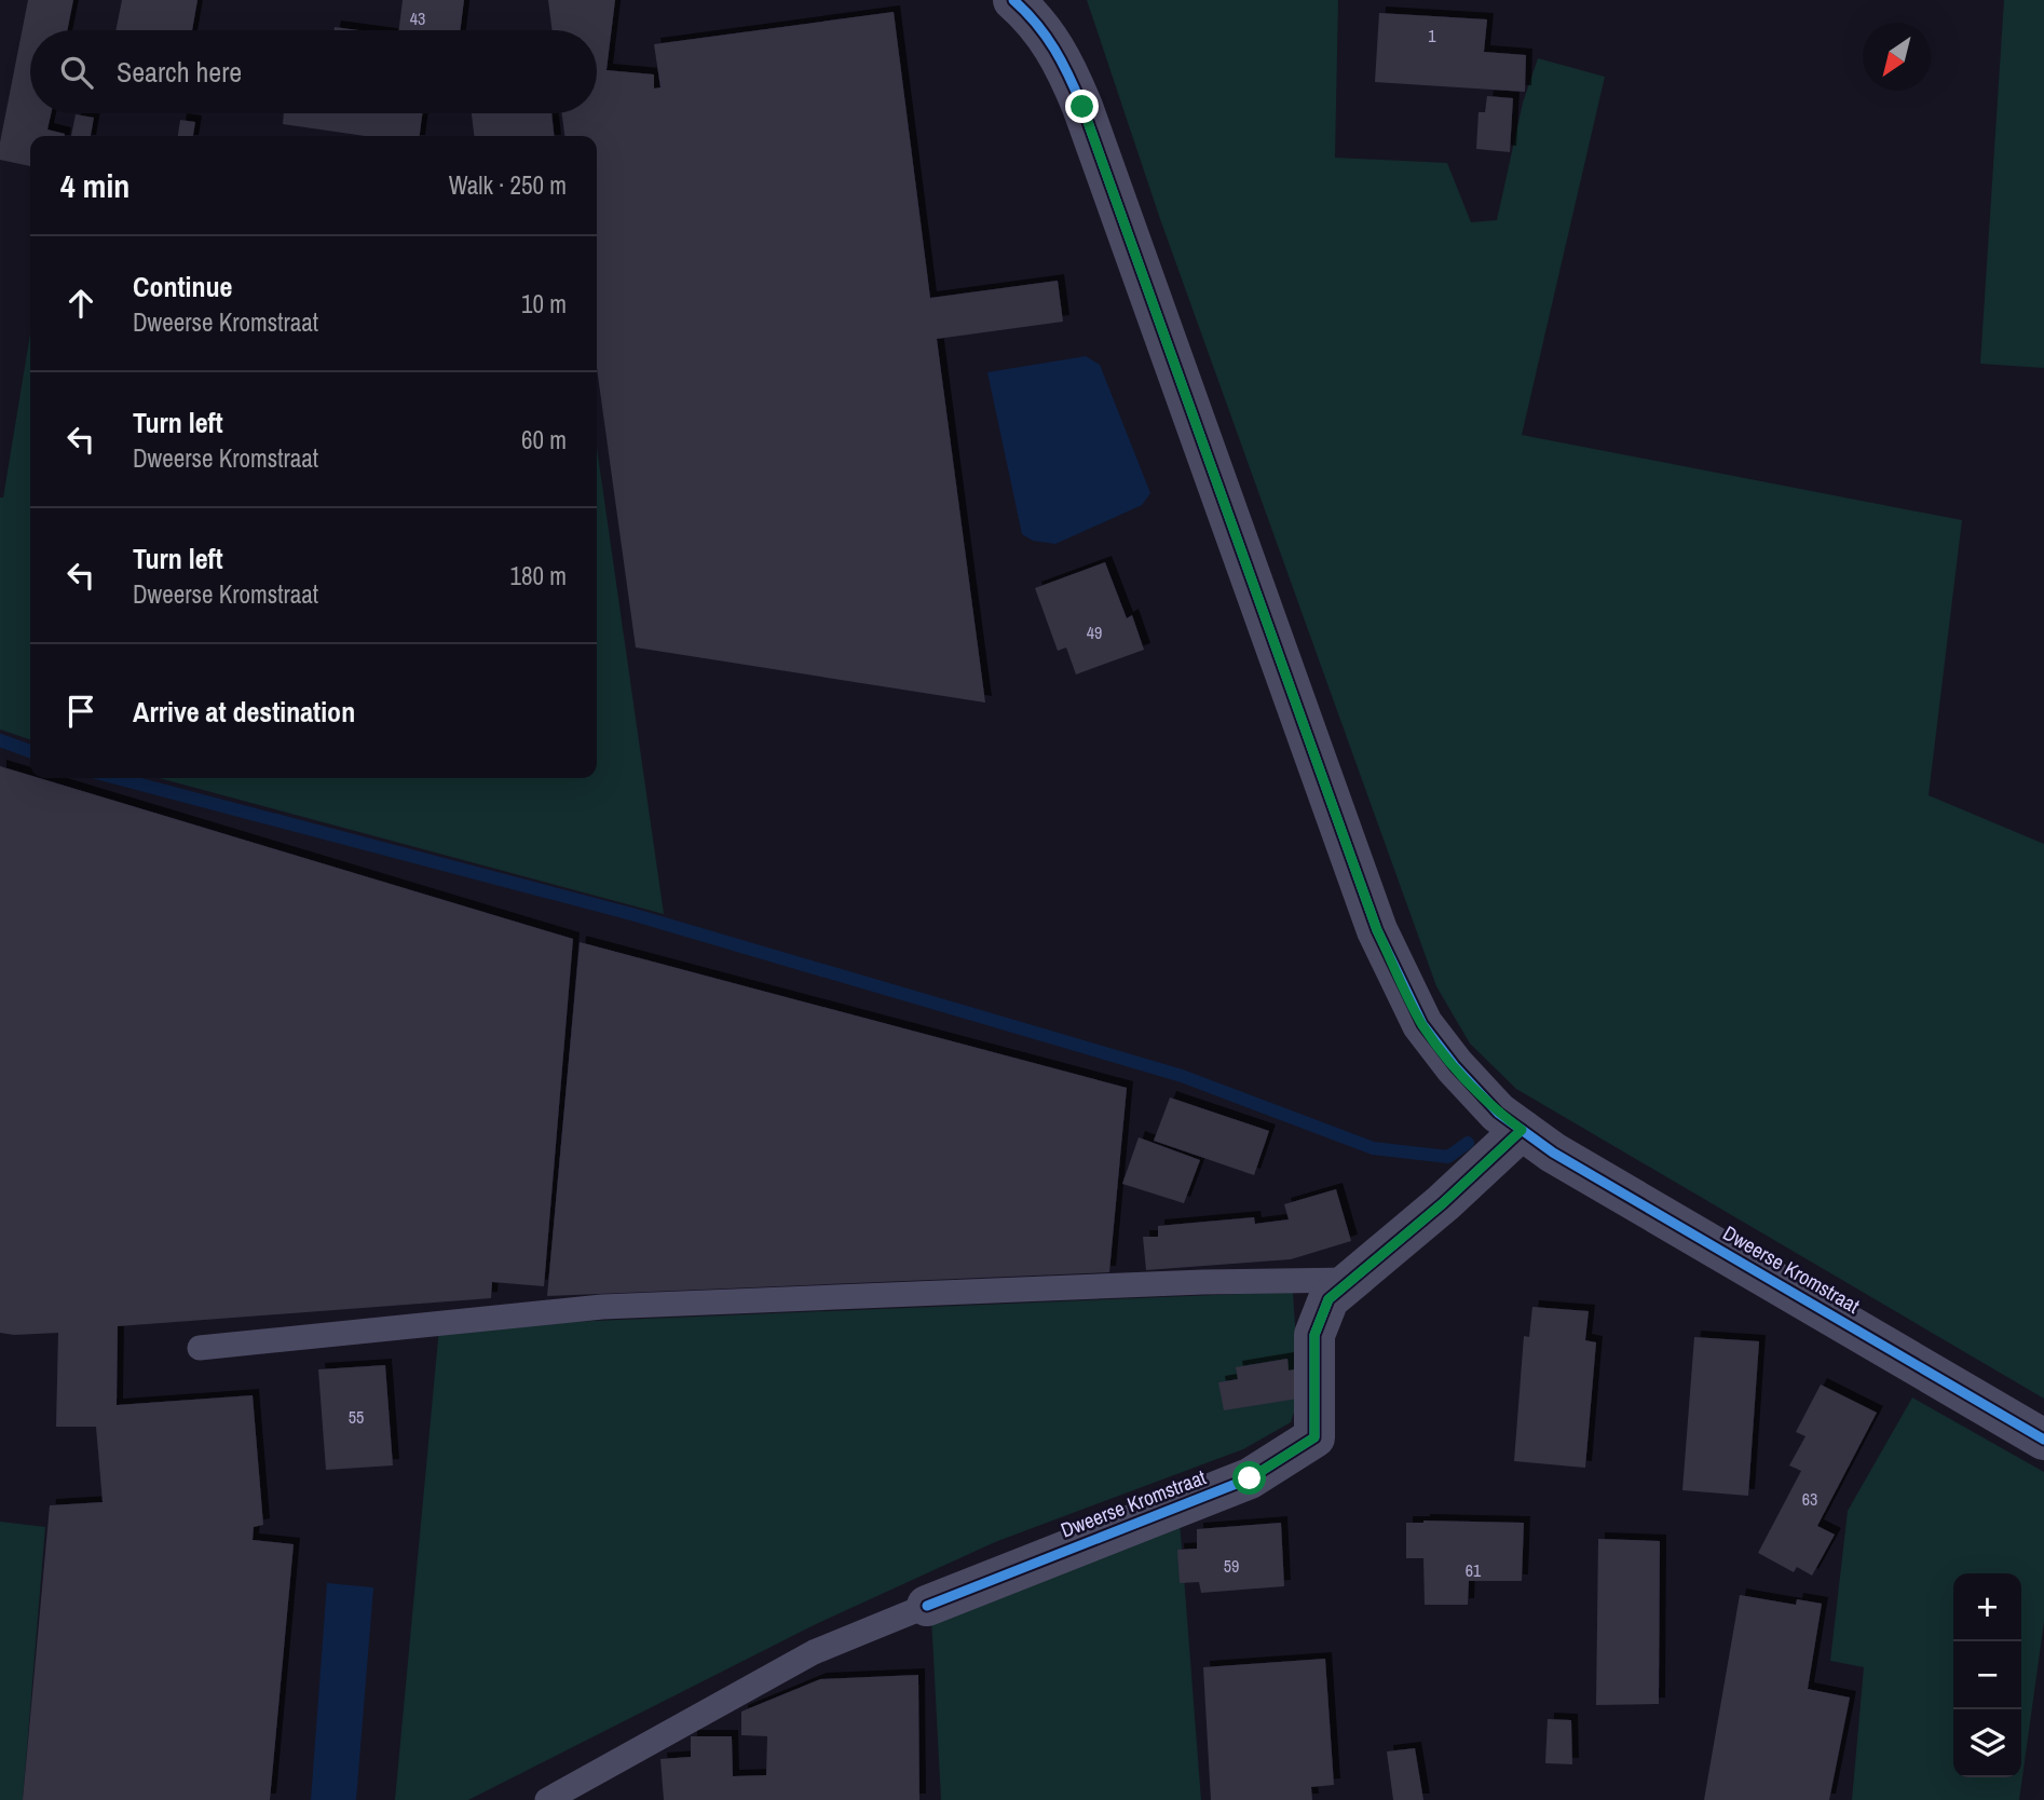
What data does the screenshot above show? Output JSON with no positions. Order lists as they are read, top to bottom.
{
  "streets": {
    "street": ["Dweerse Kromstraat"]
  },
  "house_numbers": [
    "43",
    "1",
    "49",
    "55",
    "63",
    "59",
    "61"
  ],
  "north": "bottom left",
  "page": {
    "search": "Search here",
    "heading": ["4 min", "Walk · 250 m"],
    "list": [
      ["Continue", "Dweerse Kromstraat", "10 m"],
      ["Turn left", "Dweerse Kromstraat", "60 m"],
      ["Turn left", "Dweerse Kromstraat", "180 m"],
      "Arrive at destination"
    ],
    "map_buttons": ["+", "−"]
  }
}
